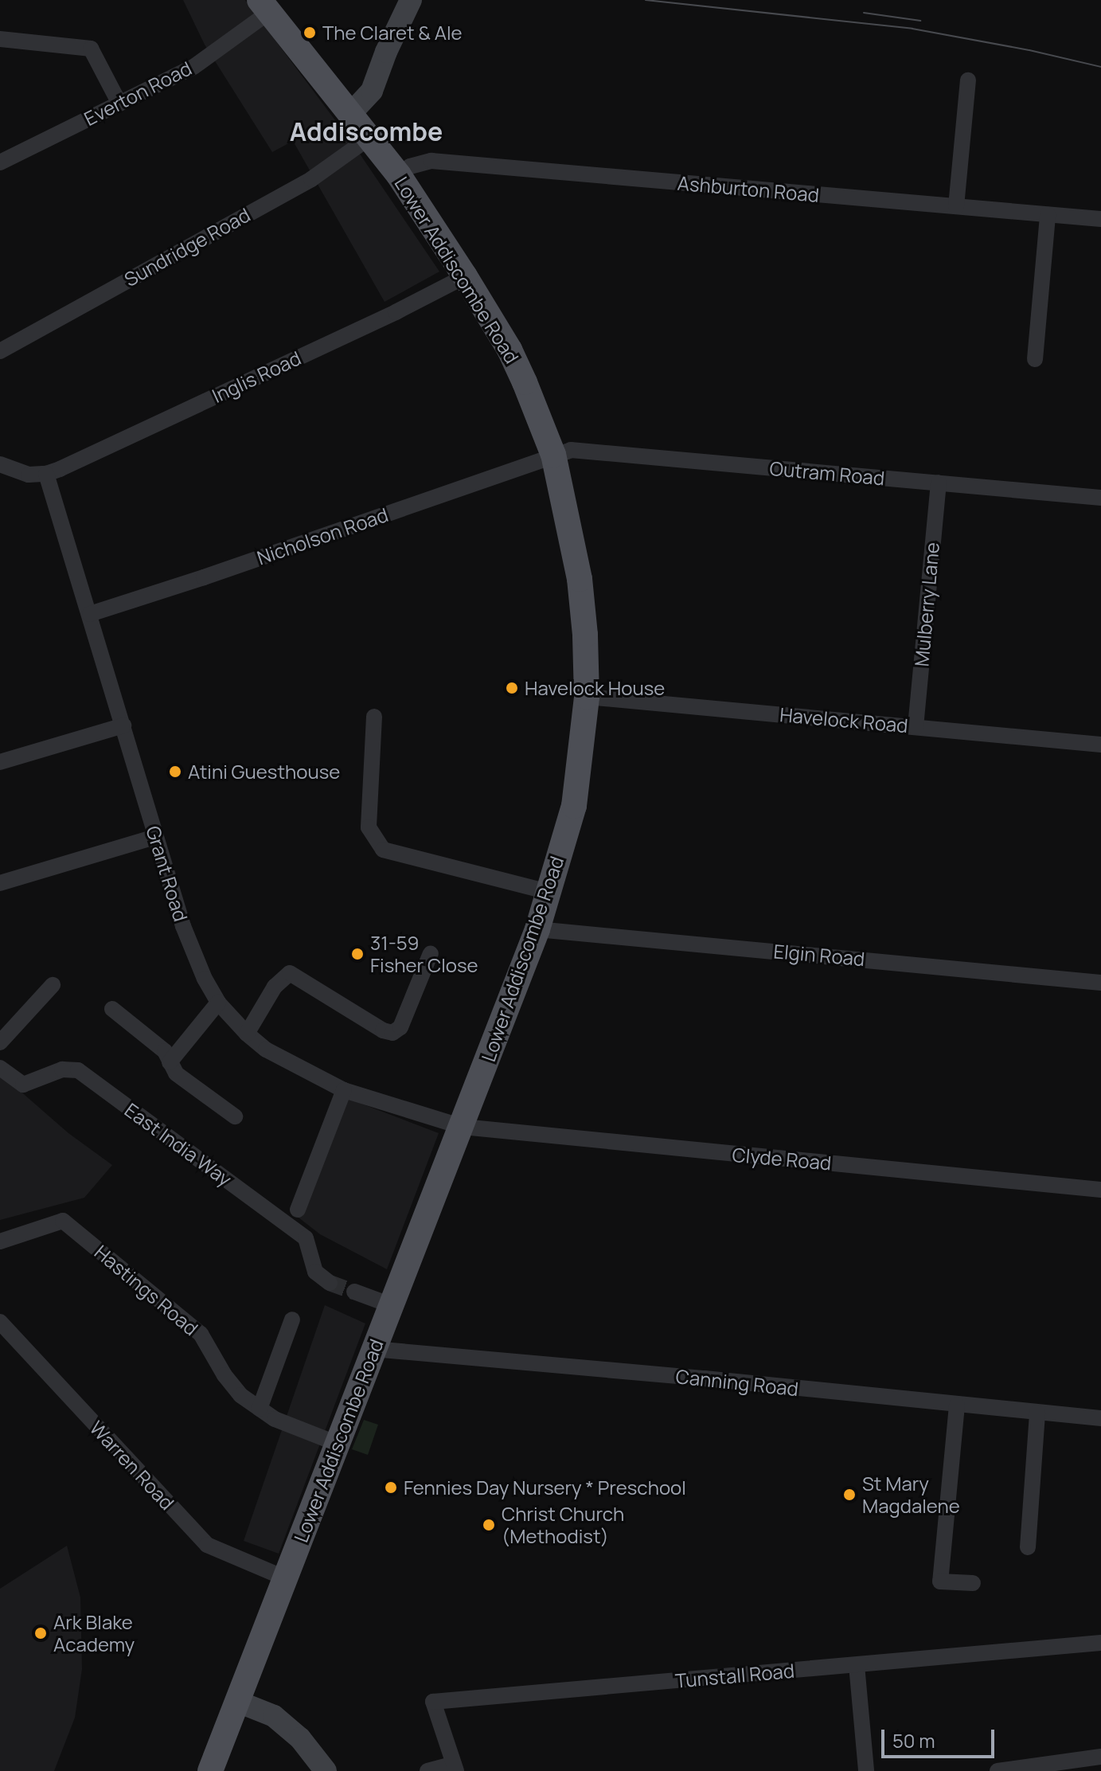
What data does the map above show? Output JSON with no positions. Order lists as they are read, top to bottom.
{
  "streets": {
    "main road": ["Lower Addiscombe Road"],
    "street": [
      "Everton Road",
      "Ashburton Road",
      "Sundridge Road",
      "Inglis Road",
      "Outram Road",
      "Nicholson Road",
      "Mulberry Lane",
      "Havelock Road",
      "Grant Road",
      "Elgin Road",
      "East India Way",
      "Clyde Road",
      "Hastings Road",
      "Canning Road",
      "Warren Road",
      "Tunstall Road"
    ]
  },
  "crossings": [
    ["Everton Road", "Lower Addiscombe Road"],
    ["Ashburton Road", "Lower Addiscombe Road"],
    ["Sundridge Road", "Lower Addiscombe Road"],
    ["Lower Addiscombe Road", "Inglis Road"],
    ["Lower Addiscombe Road", "Outram Road"],
    ["Lower Addiscombe Road", "Nicholson Road"],
    ["Lower Addiscombe Road", "Havelock Road"],
    ["Lower Addiscombe Road", "Grant Road"],
    ["Lower Addiscombe Road", "Elgin Road"],
    ["Lower Addiscombe Road", "Clyde Road"],
    ["Lower Addiscombe Road", "Hastings Road"],
    ["Lower Addiscombe Road", "Canning Road"],
    ["Lower Addiscombe Road", "Warren Road"],
    ["Inglis Road", "Grant Road"],
    ["Outram Road", "Nicholson Road"],
    ["Outram Road", "Mulberry Lane"],
    ["Nicholson Road", "Grant Road"],
    ["Mulberry Lane", "Havelock Road"],
    ["Grant Road", "Clyde Road"]
  ],
  "districts": ["Addiscombe"],
  "places": [
    "The Claret & Ale",
    "Havelock House",
    "Atini Guesthouse",
    "31-59 Fisher Close",
    "Fennies Day Nursery * Preschool",
    "St Mary Magdalene",
    "Christ Church (Methodist)",
    "Ark Blake Academy"
  ],
  "scale_bar": "50 m"
}
